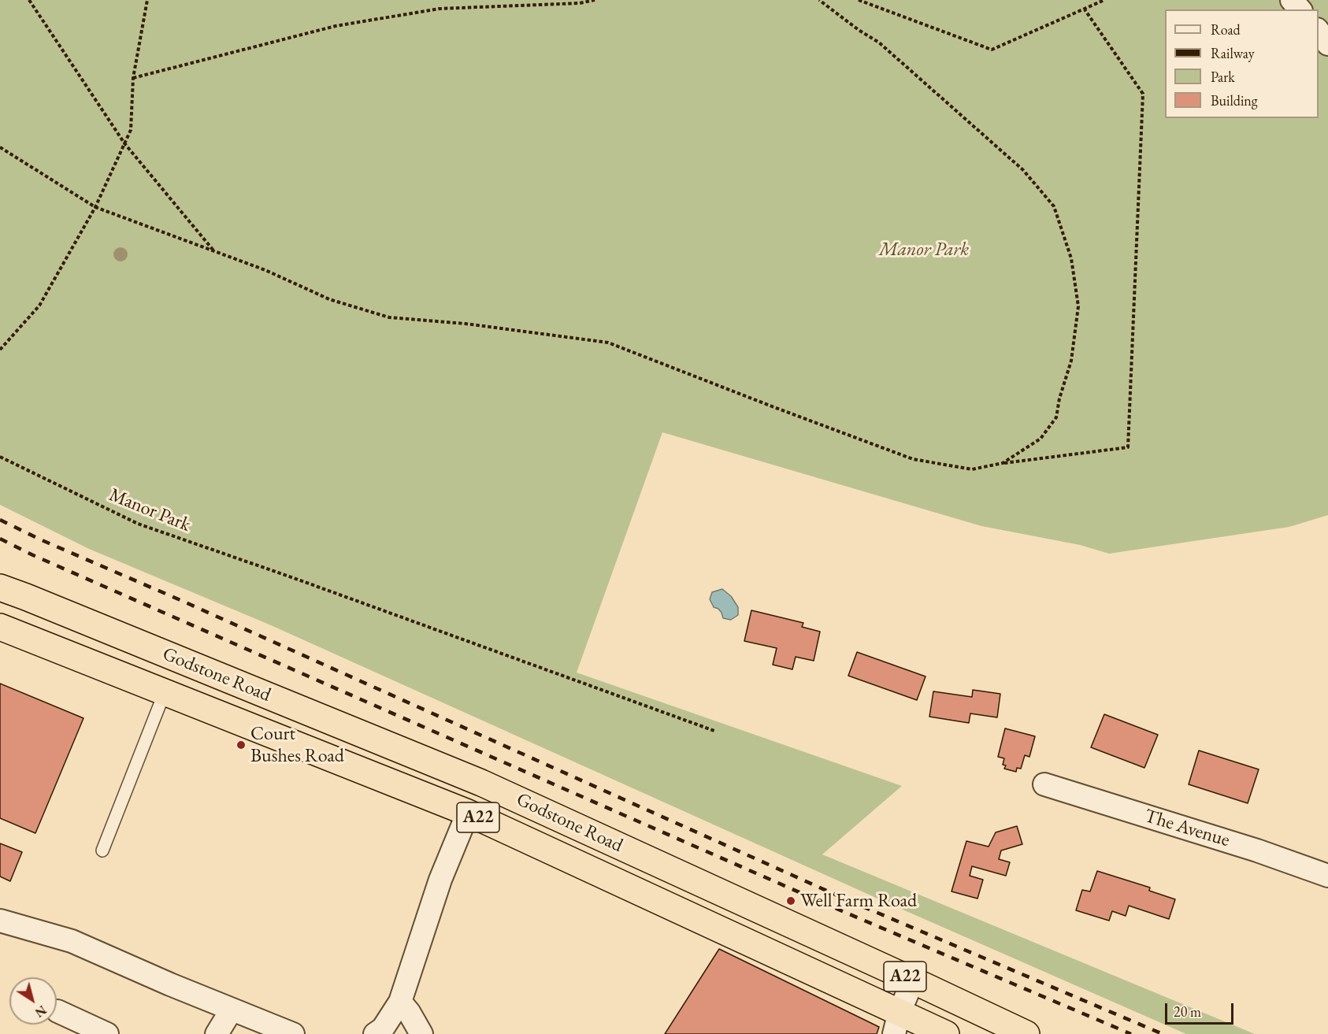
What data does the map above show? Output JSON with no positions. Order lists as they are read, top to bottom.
{
  "streets": {
    "highway": ["Godstone Road", "A22"],
    "street": ["The Avenue"],
    "path": ["Manor Park"]
  },
  "parks": ["Manor Park"],
  "places": ["Court Bushes Road", "Well Farm Road"],
  "legend": [
    "Road",
    "Railway",
    "Park",
    "Building"
  ],
  "scale_bar": "20 m",
  "north": "bottom right"
}
